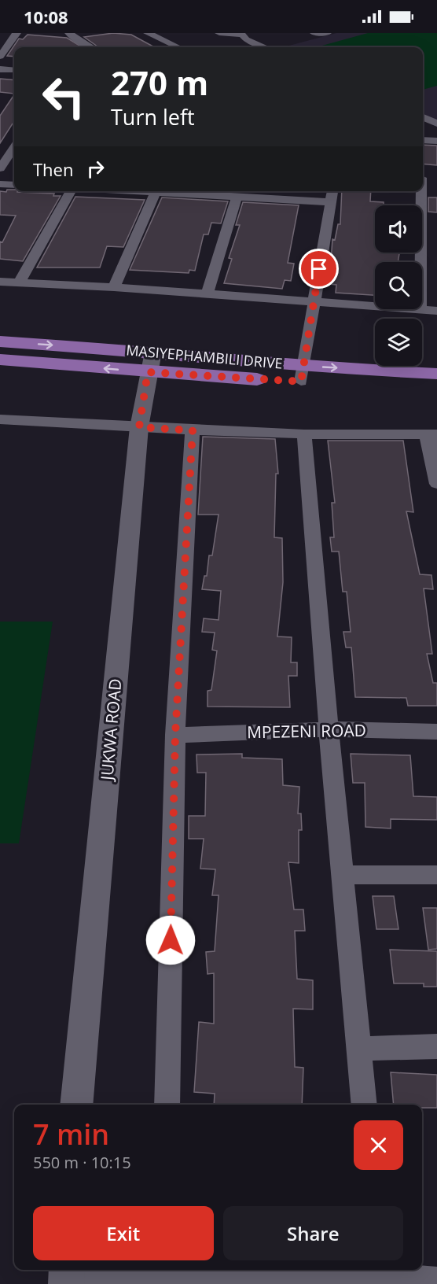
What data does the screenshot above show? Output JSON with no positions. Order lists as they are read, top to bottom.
{
  "streets": {
    "main road": ["MASIYEPHAMBILI DRIVE"],
    "street": ["JUKWA ROAD", "MPEZENI ROAD"]
  },
  "crossings": [
    ["MASIYEPHAMBILI DRIVE", "JUKWA ROAD"]
  ],
  "page": {
    "status": "10:08",
    "turn": ["270 m", "Turn left"],
    "then": "Then",
    "heading": ["7 min", "550 m · 10:15"],
    "buttons": ["Exit", "Share"]
  }
}
